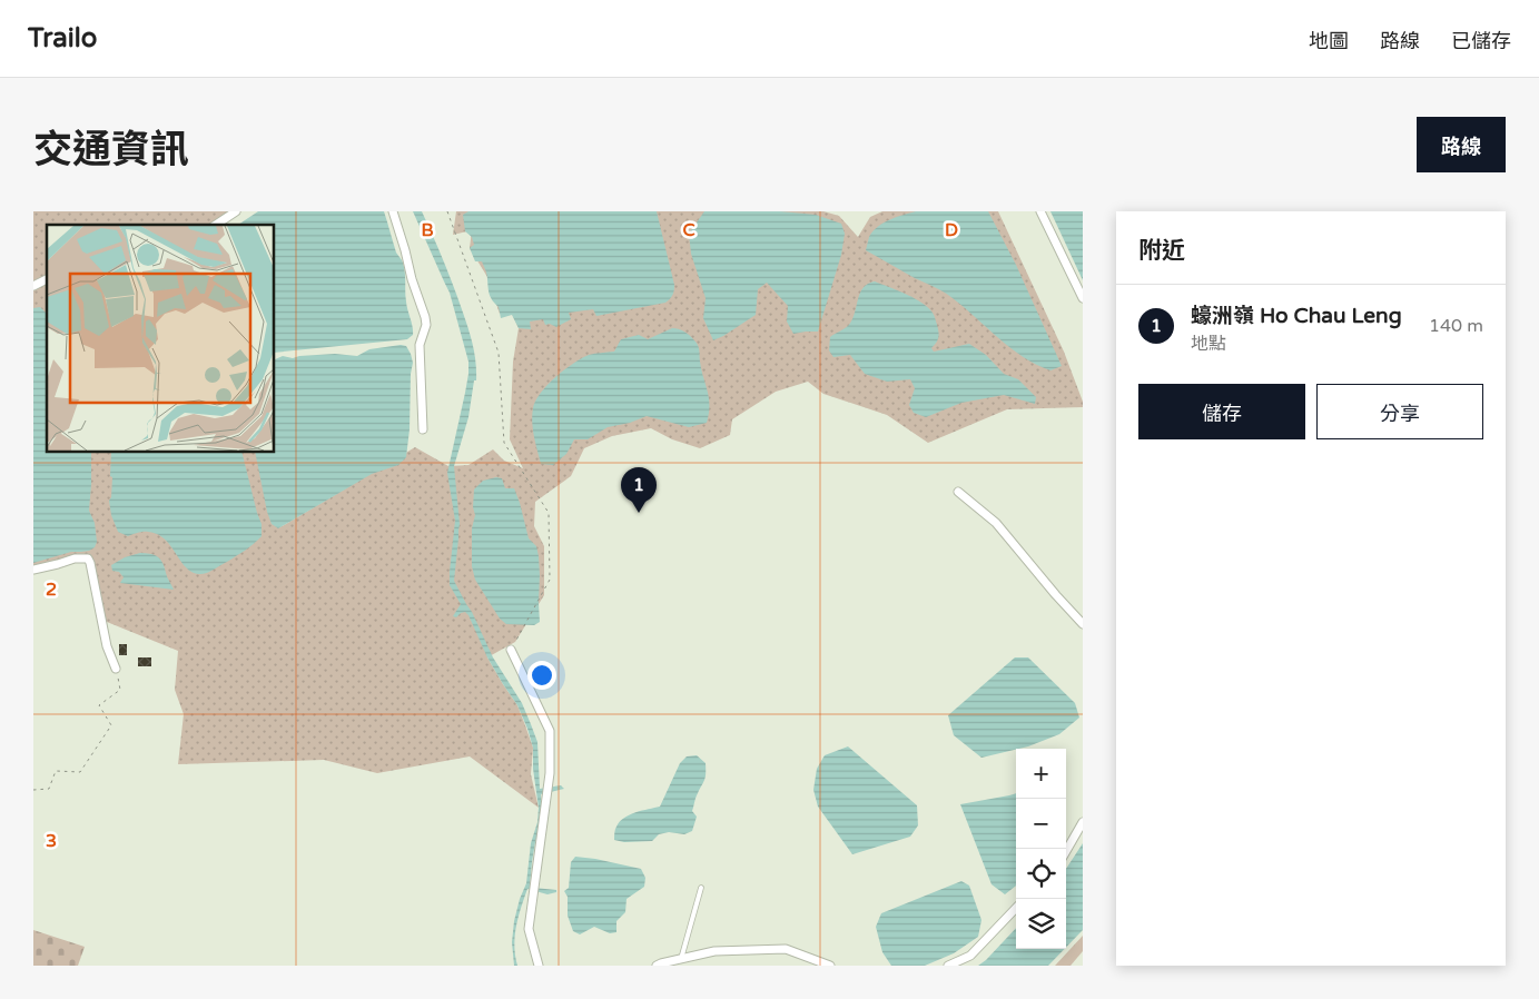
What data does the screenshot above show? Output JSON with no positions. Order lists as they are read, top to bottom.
{
  "page": {
    "header": "Trailo",
    "nav": ["地圖", "路線", "已儲存"],
    "title": "交通資訊",
    "buttons": [
      "路線",
      ["儲存", "分享"]
    ],
    "heading": "附近",
    "list": [
      {
        "mark": "1",
        "name": "蠔洲嶺 Ho Chau Leng",
        "note": "地點",
        "value": "140 m"
      }
    ],
    "pins": "1",
    "map_buttons": ["+", "−"]
  },
  "grid": {
    "columns": ["B", "C", "D"],
    "rows": ["2", "3"]
  }
}
